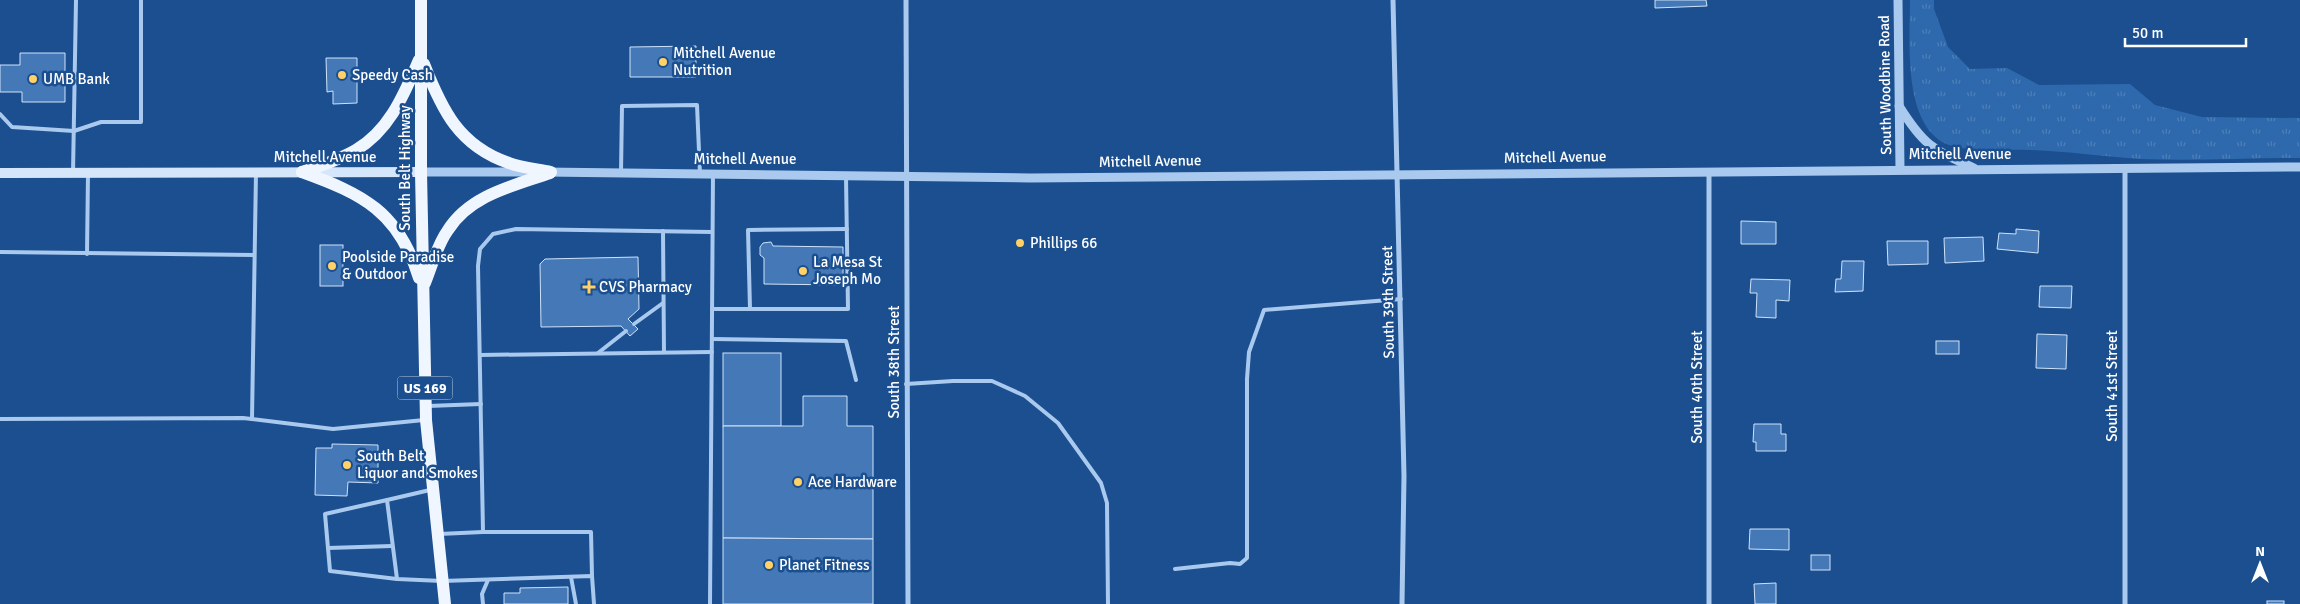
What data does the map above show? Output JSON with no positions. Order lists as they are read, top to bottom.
{
  "streets": {
    "main road": ["Mitchell Avenue", "South Belt Highway", "US 169"],
    "street": [
      "South Woodbine Road",
      "South 39th Street",
      "South 38th Street",
      "South 41st Street",
      "South 40th Street"
    ]
  },
  "crossings": [
    ["South Woodbine Road", "Mitchell Avenue"],
    ["Mitchell Avenue", "South Belt Highway"],
    ["Mitchell Avenue", "South 39th Street"],
    ["Mitchell Avenue", "South 38th Street"],
    ["Mitchell Avenue", "South 41st Street"],
    ["Mitchell Avenue", "South 40th Street"]
  ],
  "places": {
    "other": [
      "Mitchell Avenue Nutrition",
      "Speedy Cash",
      "UMB Bank",
      "Phillips 66",
      "Poolside Paradise & Outdoor",
      "La Mesa St Joseph Mo",
      "South Belt Liquor and Smokes",
      "Ace Hardware",
      "Planet Fitness"
    ],
    "health": ["CVS Pharmacy"]
  },
  "scale_bar": "50 m",
  "north": "top"
}
